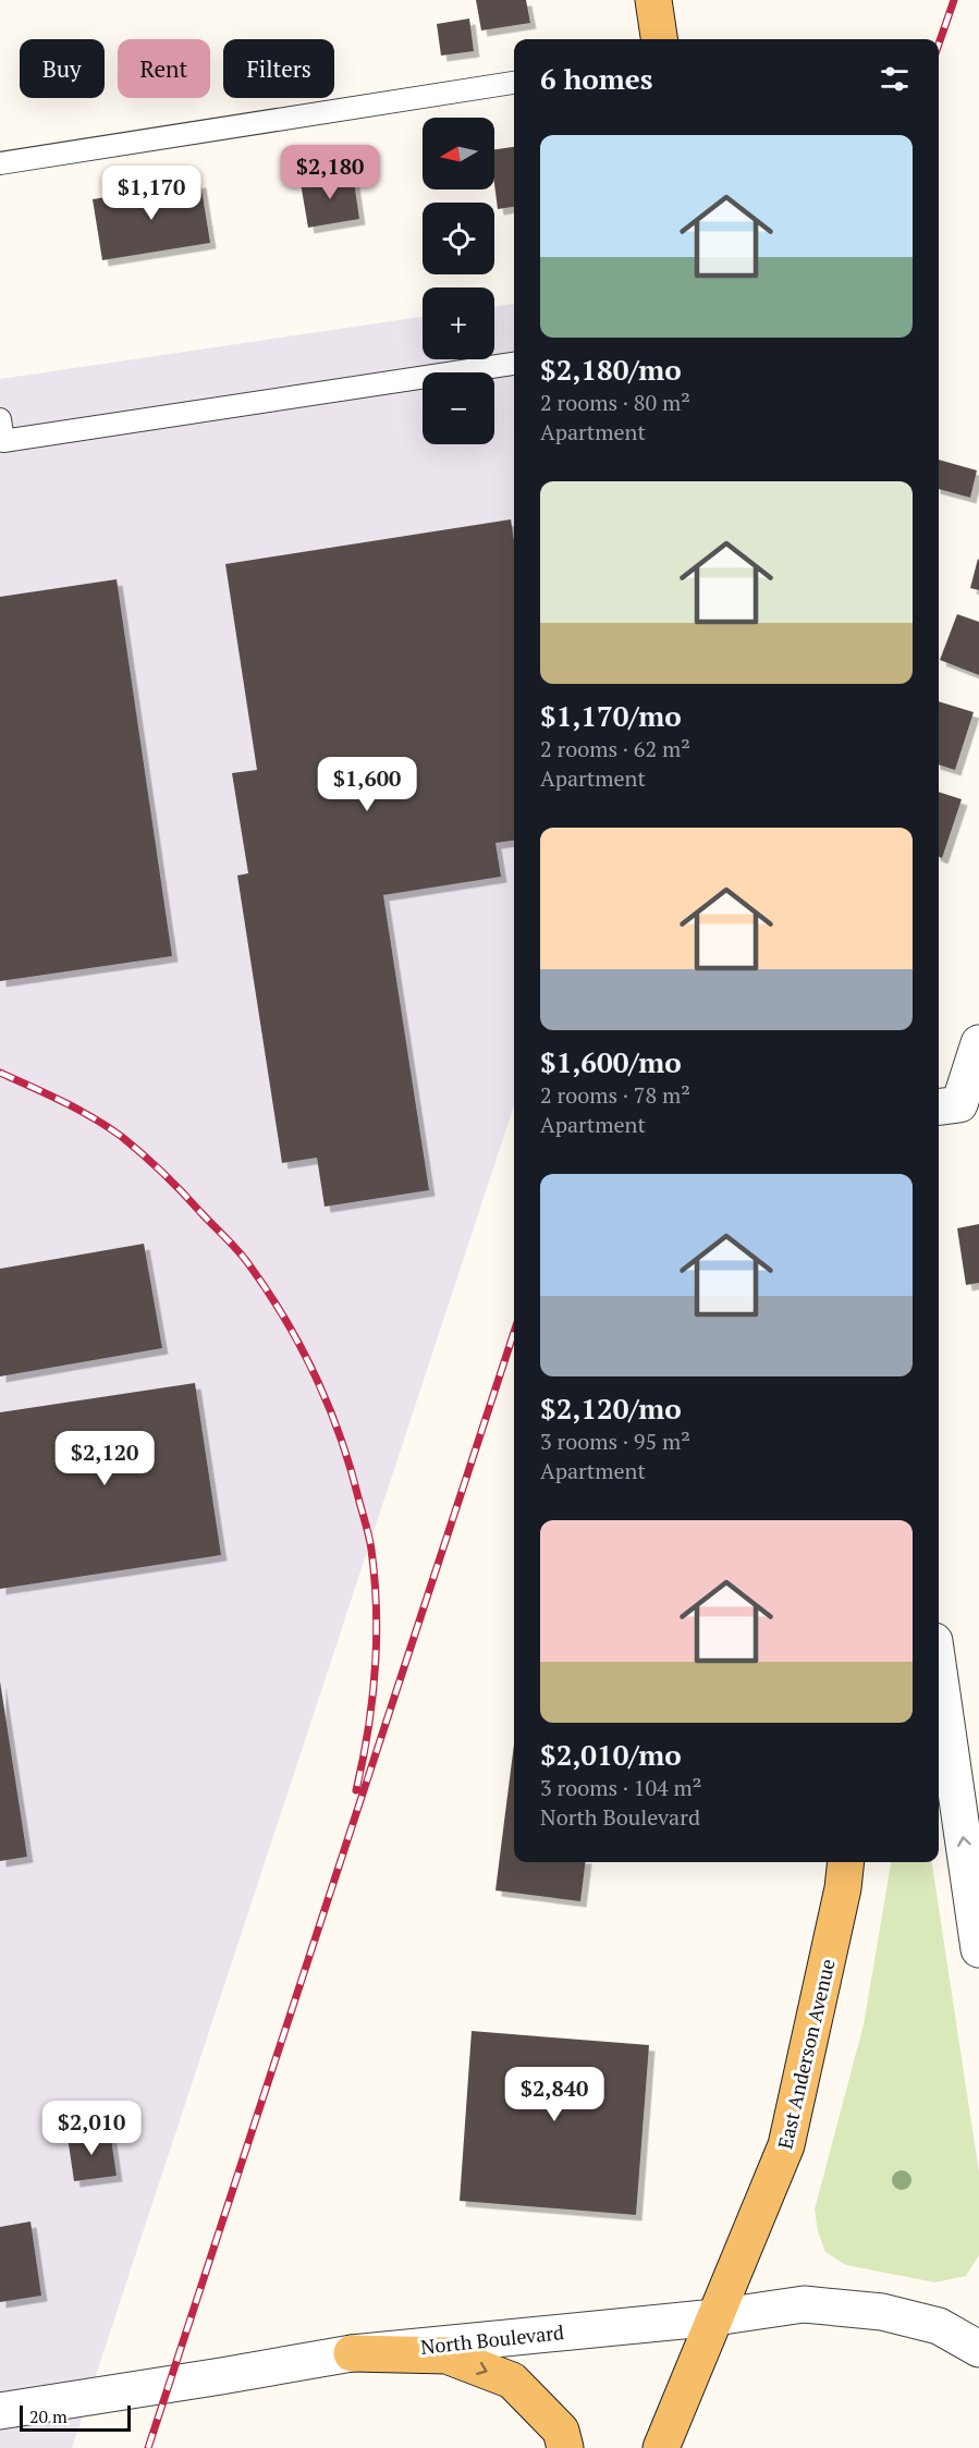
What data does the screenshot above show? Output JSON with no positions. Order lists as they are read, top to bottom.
{
  "streets": {
    "main road": ["East Anderson Avenue"],
    "street": ["North Boulevard"]
  },
  "crossings": [
    ["East Anderson Avenue", "North Boulevard"]
  ],
  "scale_bar": "20 m",
  "north": "left",
  "page": {
    "chip": ["Buy", "Rent", "Filters"],
    "heading": "6 homes",
    "map_buttons": ["+", "−"],
    "list": [
      {
        "name": "$2,180/mo",
        "note": "2 rooms · 80 m² · Apartment"
      },
      {
        "name": "$1,170/mo",
        "note": "2 rooms · 62 m² · Apartment"
      },
      {
        "name": "$1,600/mo",
        "note": "2 rooms · 78 m² · Apartment"
      },
      {
        "name": "$2,120/mo",
        "note": "3 rooms · 95 m² · Apartment"
      },
      {
        "name": "$2,010/mo",
        "note": "3 rooms · 104 m² · North Boulevard"
      }
    ],
    "price": [
      "$2,180",
      "$1,170",
      "$1,600",
      "$2,120",
      "$2,840",
      "$2,010"
    ],
    "scale": "20 m"
  }
}
